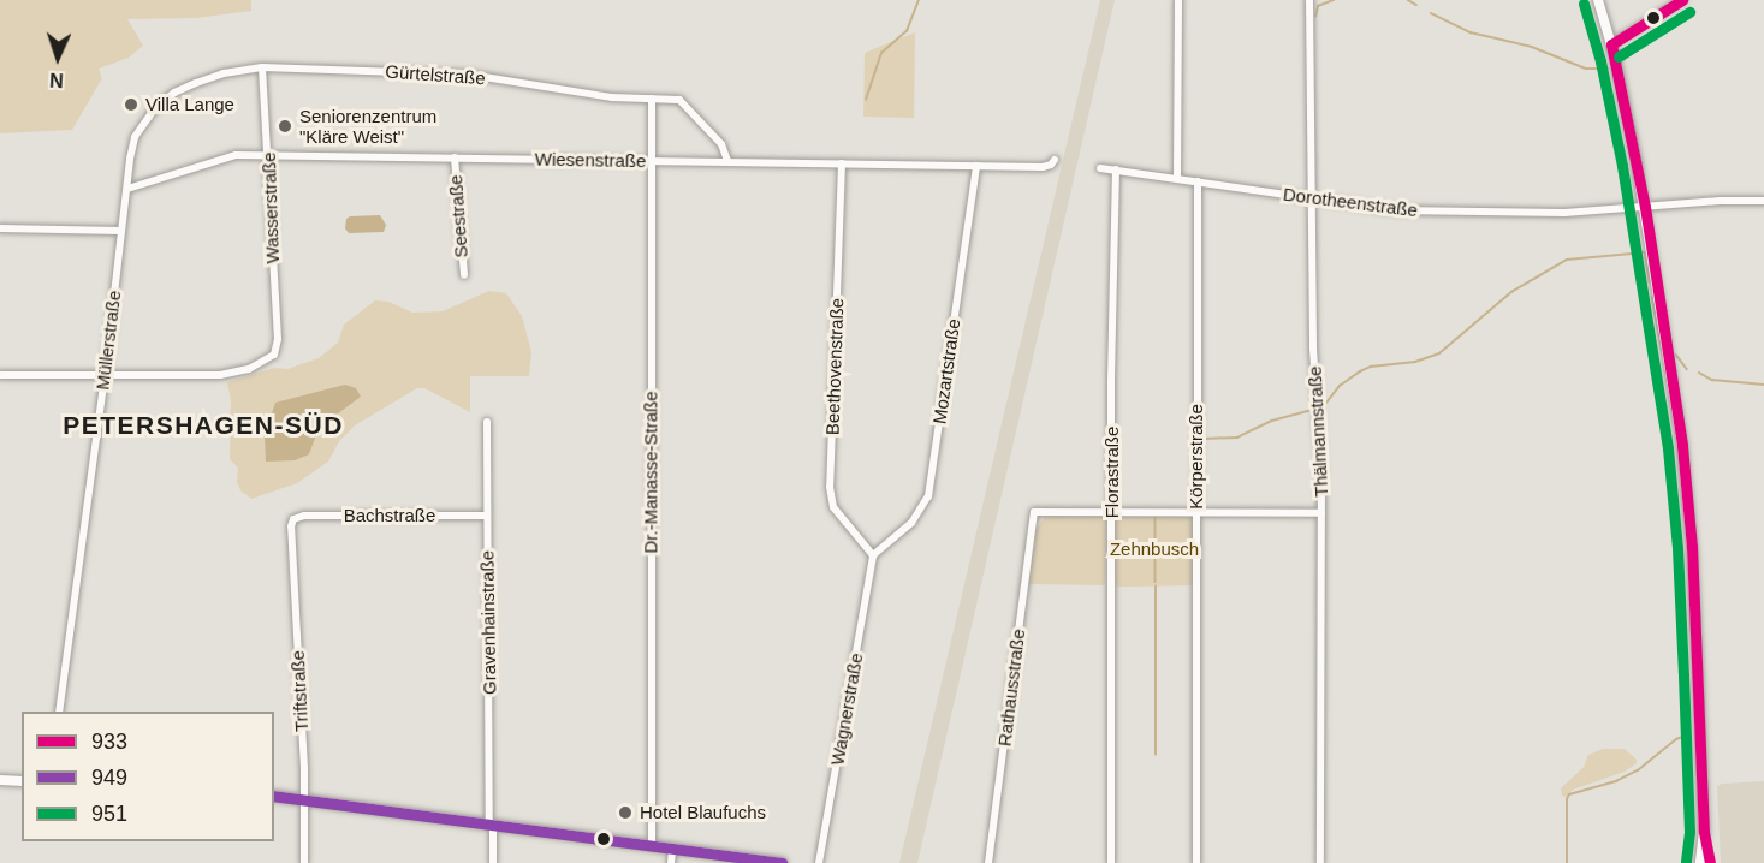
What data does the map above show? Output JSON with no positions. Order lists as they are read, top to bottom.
{
  "streets": {
    "street": [
      "Gürtelstraße",
      "Wiesenstraße",
      "Dorotheenstraße",
      "Wasserstraße",
      "Seestraße",
      "Müllerstraße",
      "Beethovenstraße",
      "Mozartstraße",
      "Thälmannstraße",
      "Körperstraße",
      "Dr.-Manasse-Straße",
      "Florastraße",
      "Bachstraße",
      "Gravenhainstraße",
      "Rathausstraße",
      "Triftstraße",
      "Wagnerstraße"
    ]
  },
  "crossings": [
    ["Gürtelstraße", "Wiesenstraße"],
    ["Gürtelstraße", "Wasserstraße"],
    ["Gürtelstraße", "Müllerstraße"],
    ["Gürtelstraße", "Dr.-Manasse-Straße"],
    ["Wiesenstraße", "Wasserstraße"],
    ["Wiesenstraße", "Seestraße"],
    ["Wiesenstraße", "Müllerstraße"],
    ["Wiesenstraße", "Beethovenstraße"],
    ["Wiesenstraße", "Mozartstraße"],
    ["Wiesenstraße", "Dr.-Manasse-Straße"],
    ["Dorotheenstraße", "Thälmannstraße"],
    ["Dorotheenstraße", "Körperstraße"],
    ["Dorotheenstraße", "Florastraße"],
    ["Wasserstraße", "Müllerstraße"],
    ["Beethovenstraße", "Mozartstraße"],
    ["Beethovenstraße", "Wagnerstraße"],
    ["Mozartstraße", "Wagnerstraße"],
    ["Florastraße", "Rathausstraße"],
    ["Bachstraße", "Gravenhainstraße"],
    ["Bachstraße", "Triftstraße"]
  ],
  "districts": ["PETERSHAGEN-SÜD"],
  "parks": ["Zehnbusch"],
  "places": ["Villa Lange", "Seniorenzentrum \"Kläre Weist\"", "Hotel Blaufuchs"],
  "lines": ["transit line 933", "transit line 951", "transit line 949"],
  "legend": ["933", "949", "951"],
  "north": "bottom"
}
